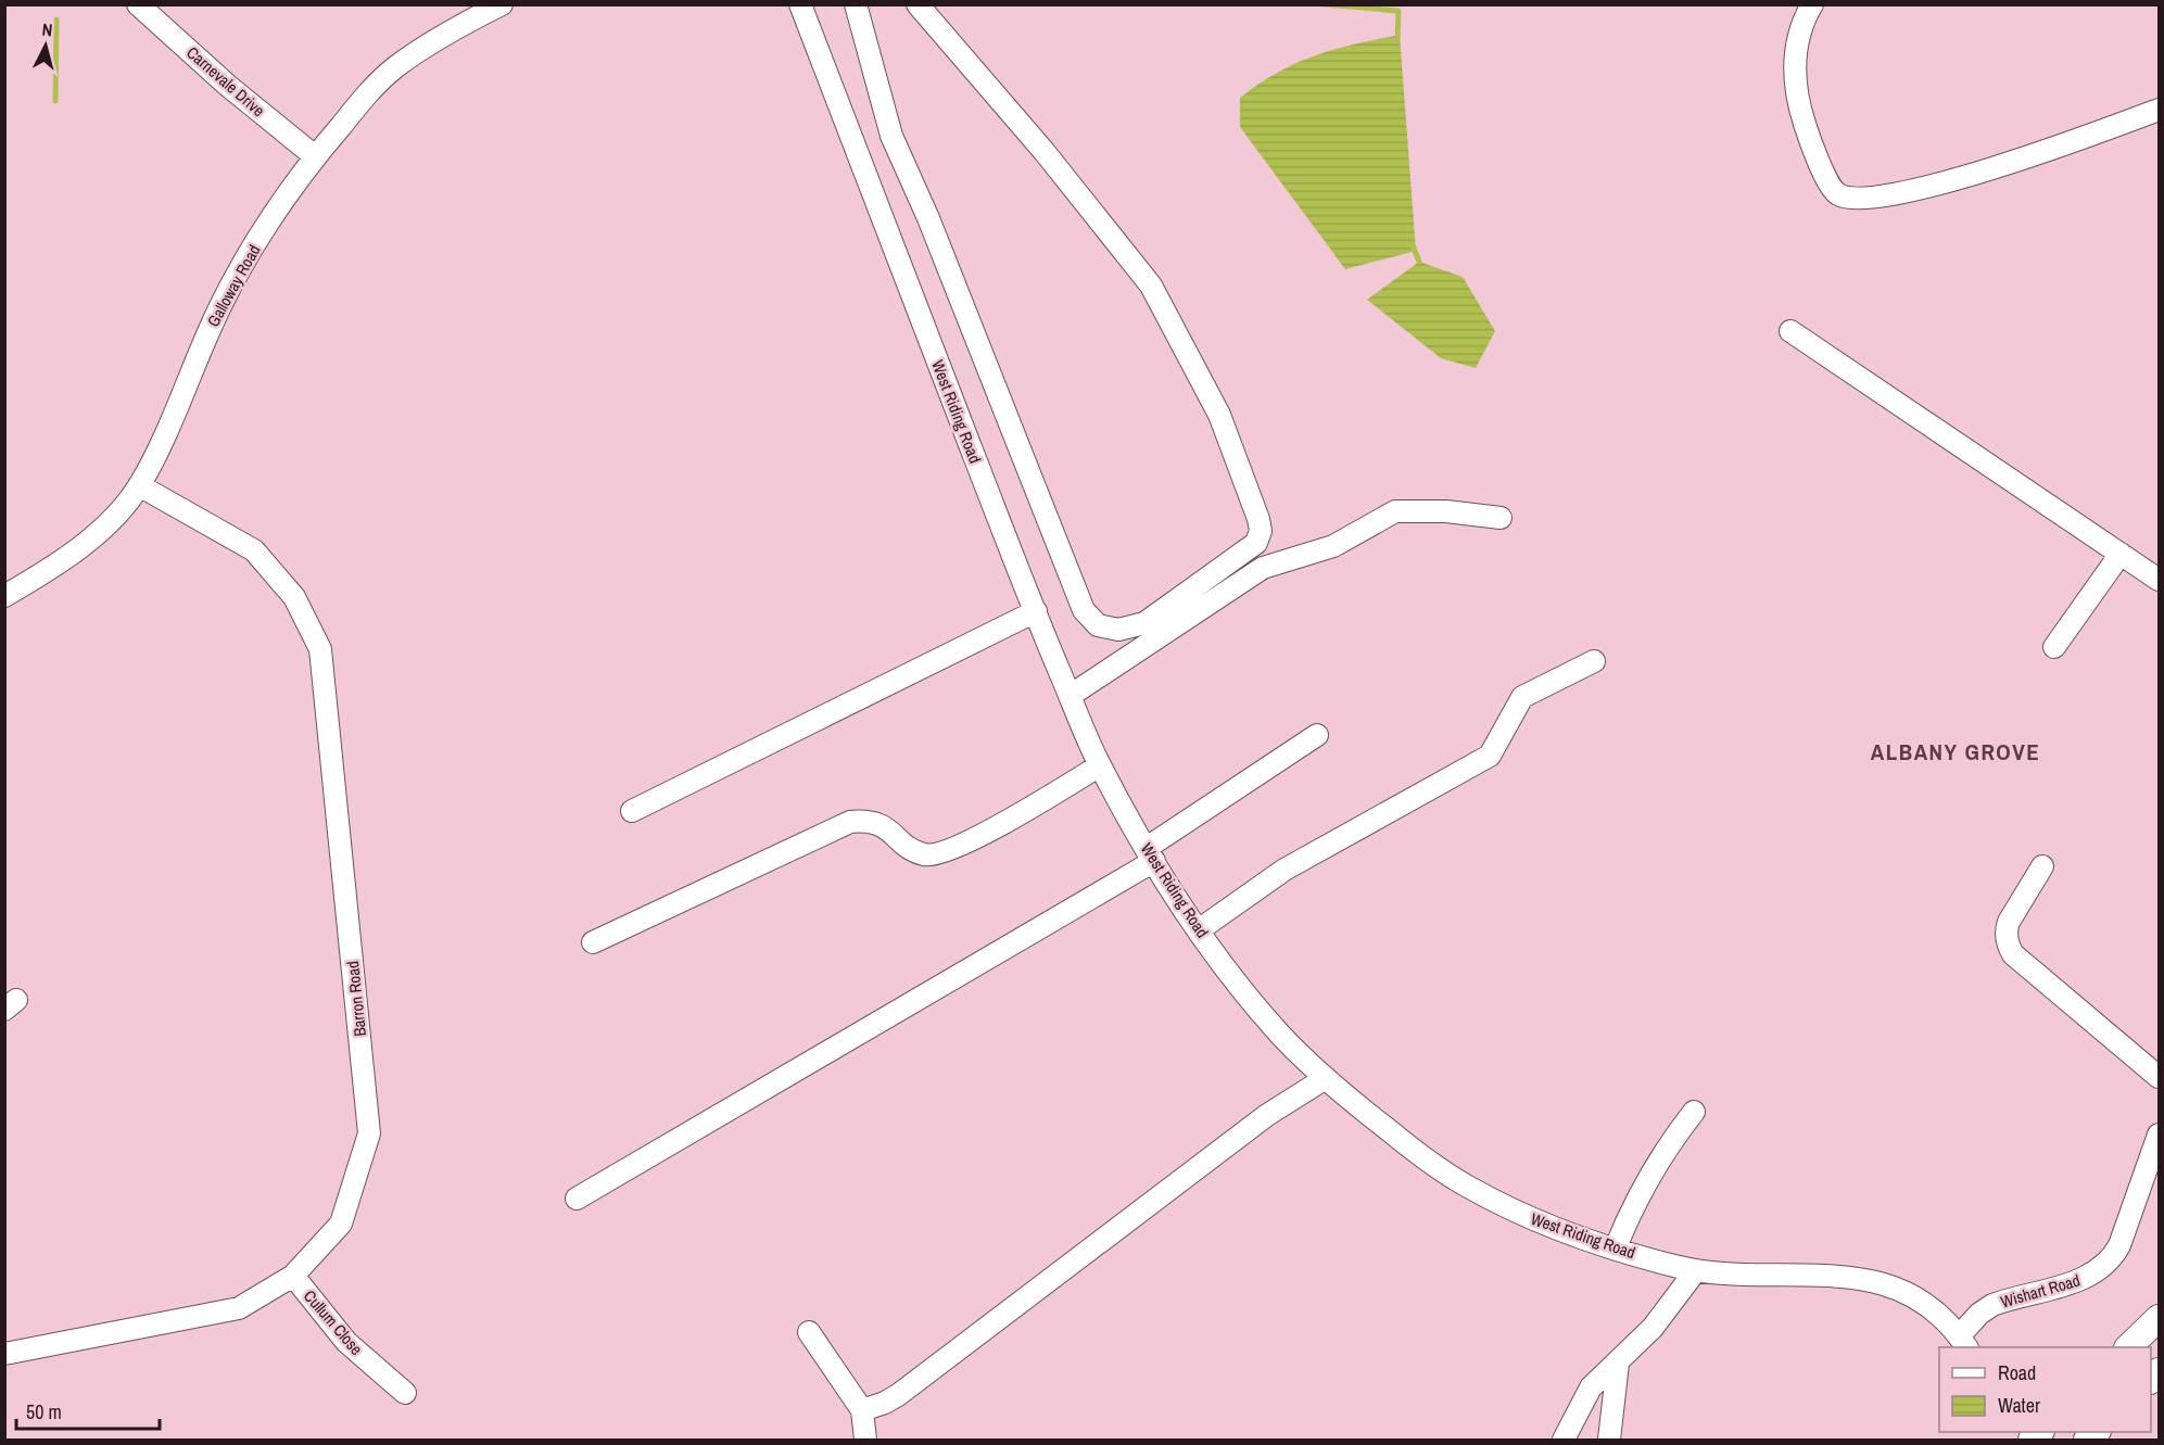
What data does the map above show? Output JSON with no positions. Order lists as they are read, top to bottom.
{
  "streets": {
    "street": [
      "Carnevale Drive",
      "Galloway Road",
      "West Riding Road",
      "Barron Road",
      "Wishart Road",
      "Cullum Close"
    ]
  },
  "crossings": [
    ["Carnevale Drive", "Galloway Road"],
    ["Galloway Road", "Barron Road"],
    ["West Riding Road", "Wishart Road"],
    ["Barron Road", "Cullum Close"]
  ],
  "districts": ["ALBANY GROVE"],
  "legend": ["Road", "Water"],
  "scale_bar": "50 m",
  "north": "top"
}
